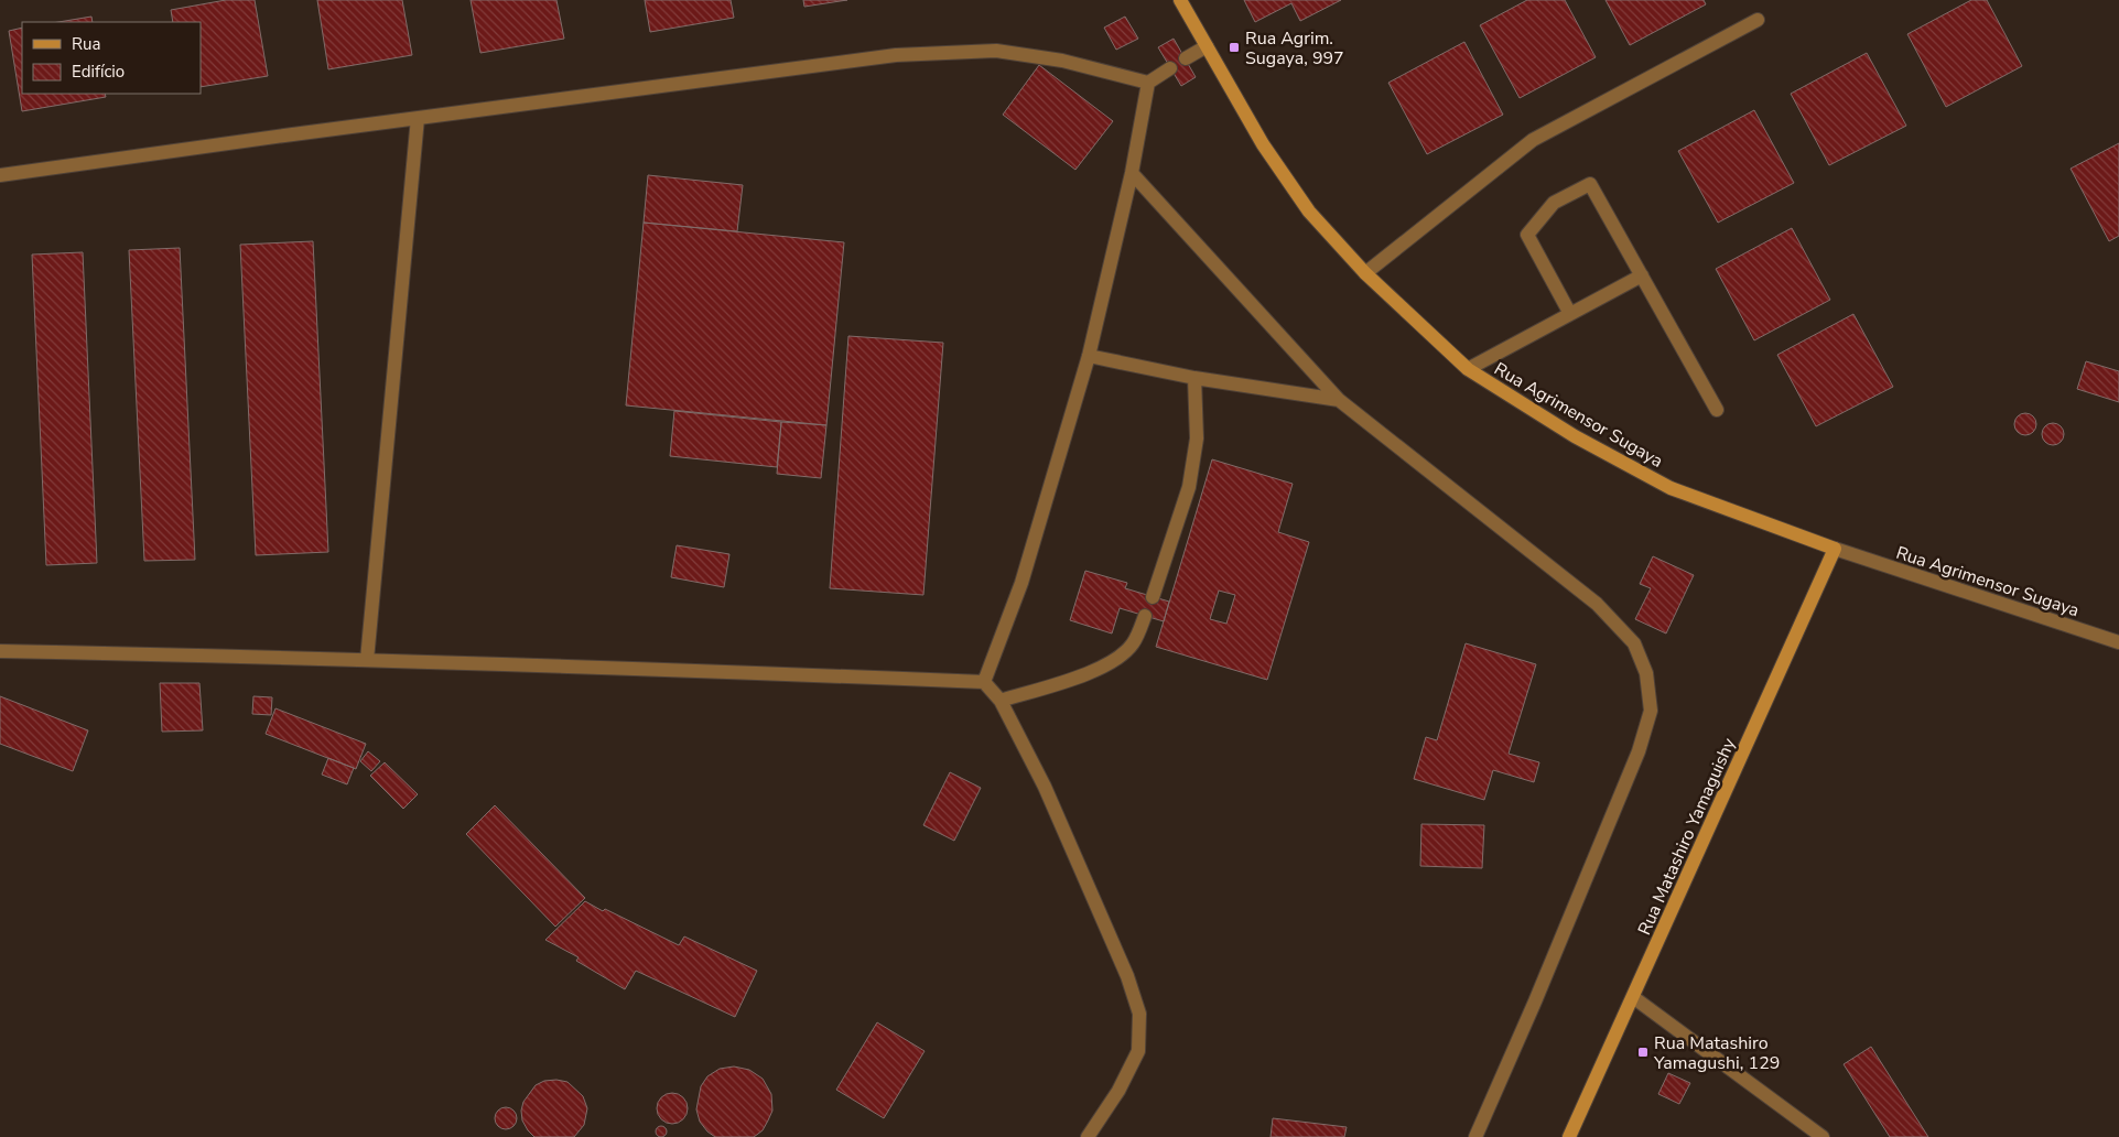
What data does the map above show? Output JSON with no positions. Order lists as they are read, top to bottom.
{
  "streets": {
    "main road": ["Rua Agrimensor Sugaya", "Rua Matashiro Yamaguishy"]
  },
  "crossings": [
    ["Rua Agrimensor Sugaya", "Rua Matashiro Yamaguishy"]
  ],
  "places": {
    "transit": ["Rua Agrim. Sugaya, 997", "Rua Matashiro Yamagushi, 129"]
  },
  "legend": ["Rua", "Edifício"]
}
